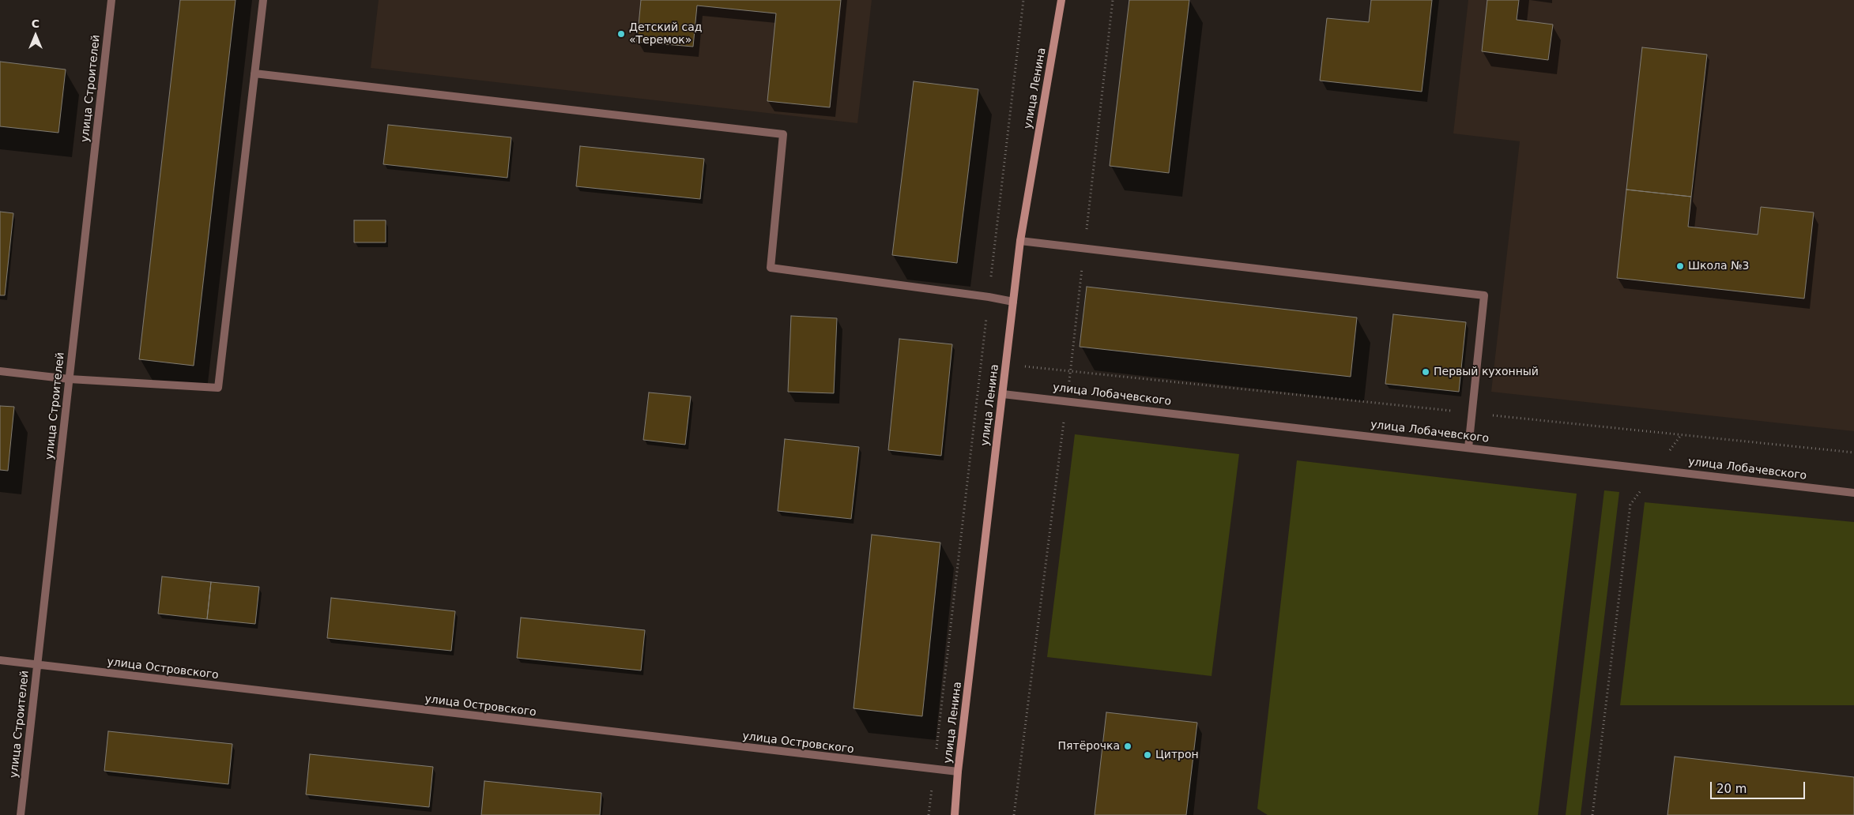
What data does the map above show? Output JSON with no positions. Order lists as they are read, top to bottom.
{
  "streets": {
    "street": [
      "улица Строителей",
      "улица Ленина",
      "улица Лобачевского",
      "улица Островского"
    ]
  },
  "crossings": [
    ["улица Строителей", "улица Островского"],
    ["улица Ленина", "улица Лобачевского"],
    ["улица Ленина", "улица Островского"]
  ],
  "places": [
    "Детский сад «Теремок»",
    "Школа №3",
    "Первый кухонный",
    "Пятёрочка",
    "Цитрон"
  ],
  "scale_bar": "20 m",
  "north": "top"
}
